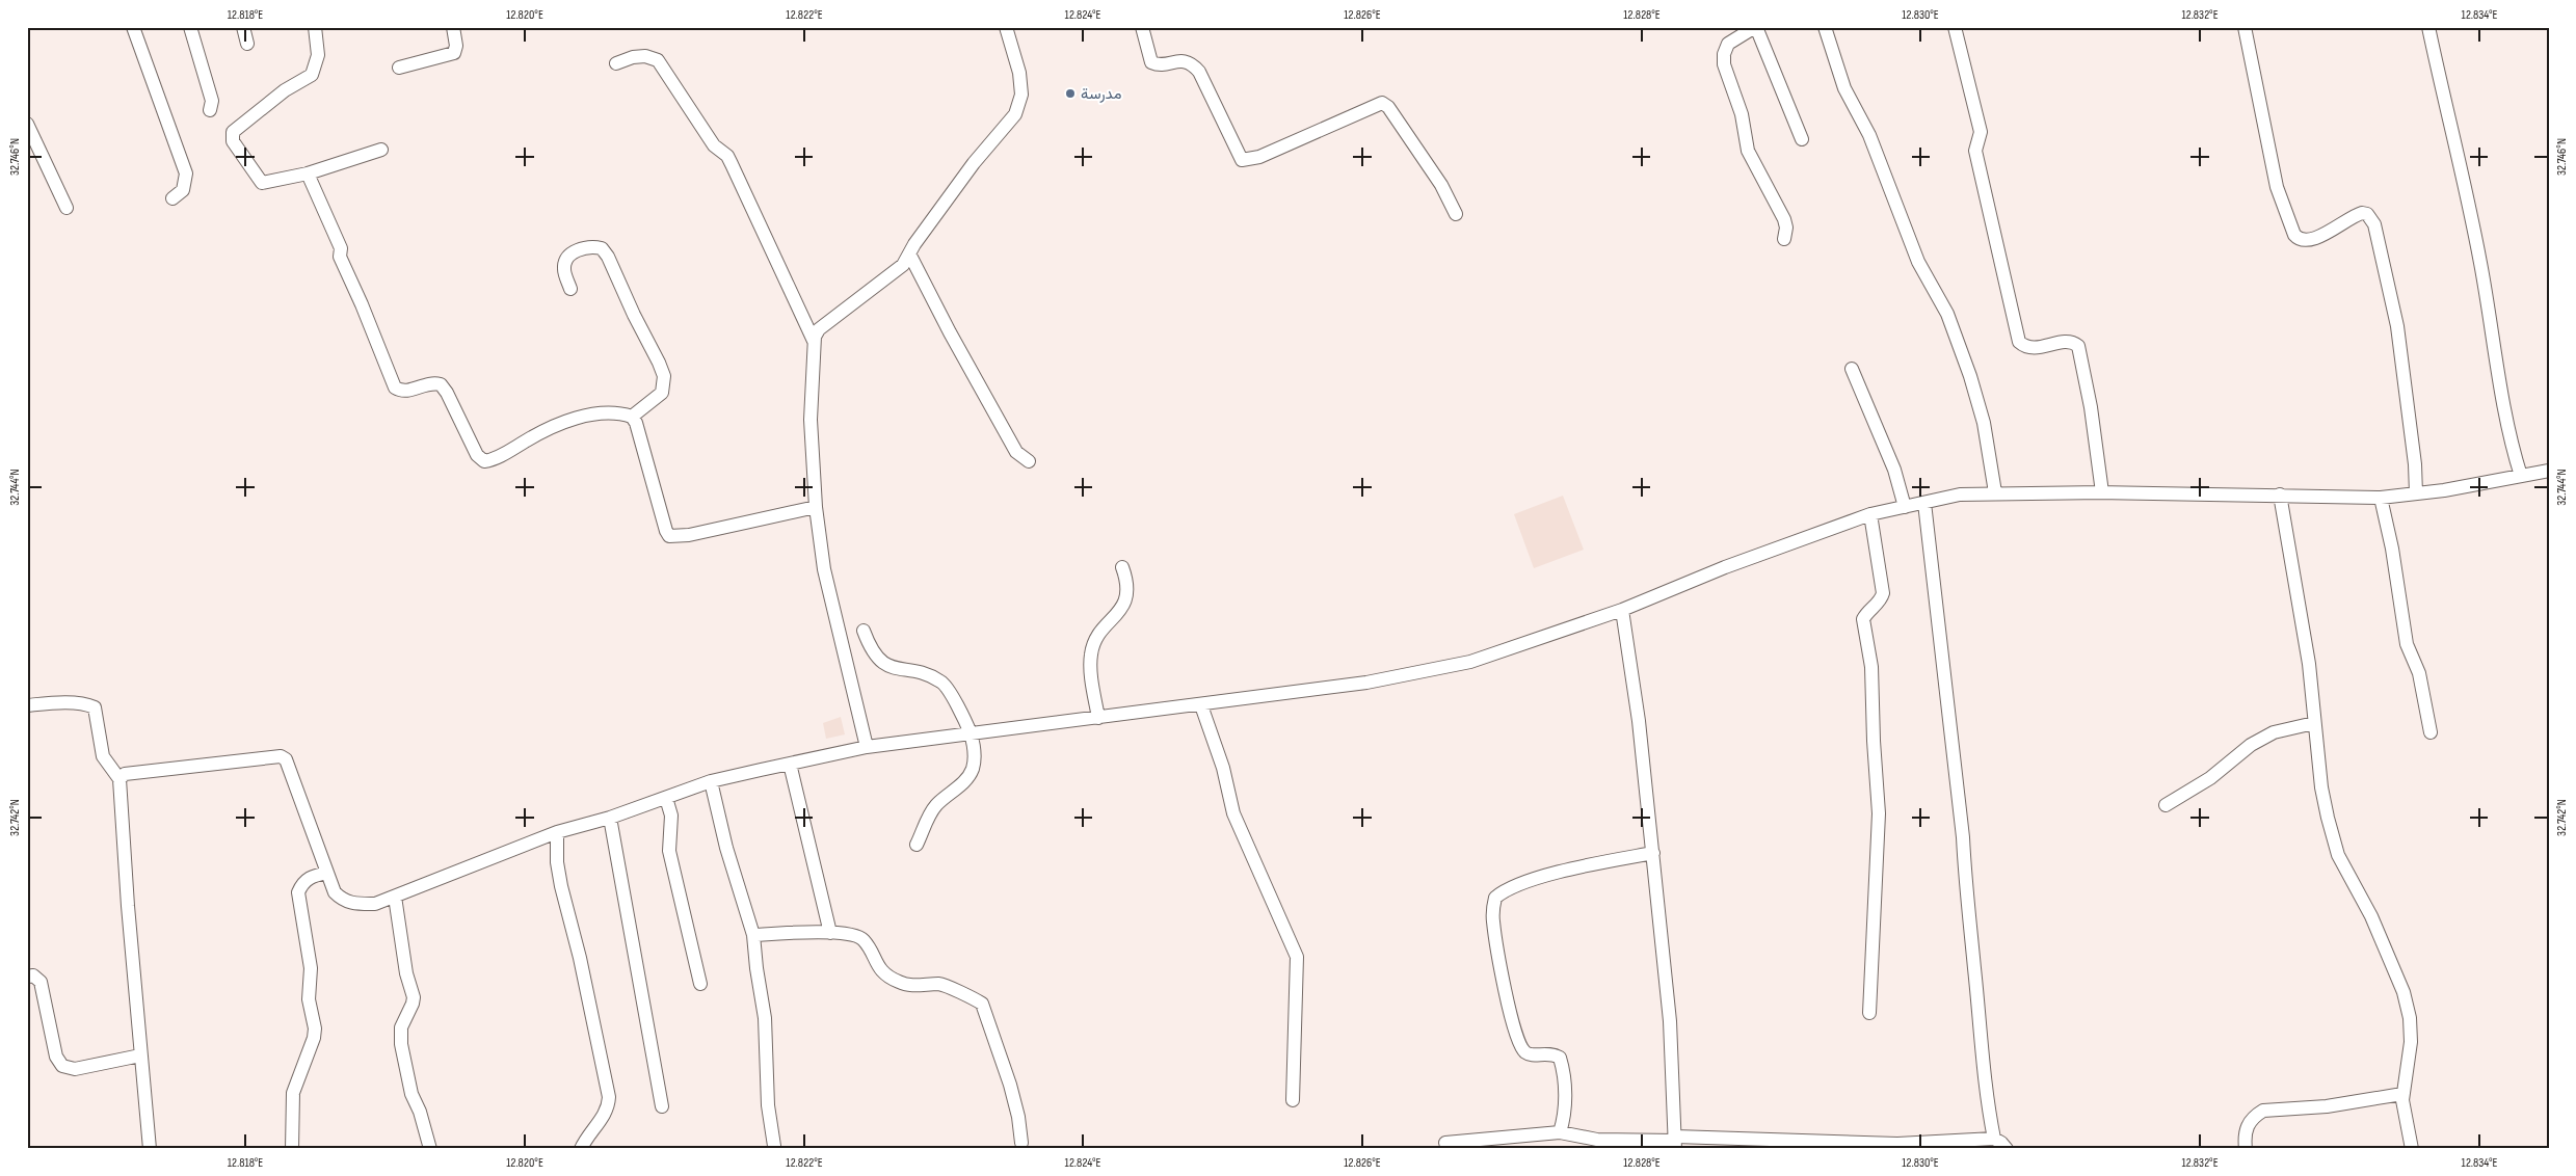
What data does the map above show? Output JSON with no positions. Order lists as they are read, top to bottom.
{
  "places": ["مدرسة"],
  "coordinates": [
    "12.818°E",
    "12.820°E",
    "12.822°E",
    "12.824°E",
    "12.826°E",
    "12.828°E",
    "12.830°E",
    "12.832°E",
    "12.834°E",
    "32.746°N",
    "32.744°N",
    "32.742°N"
  ]
}
